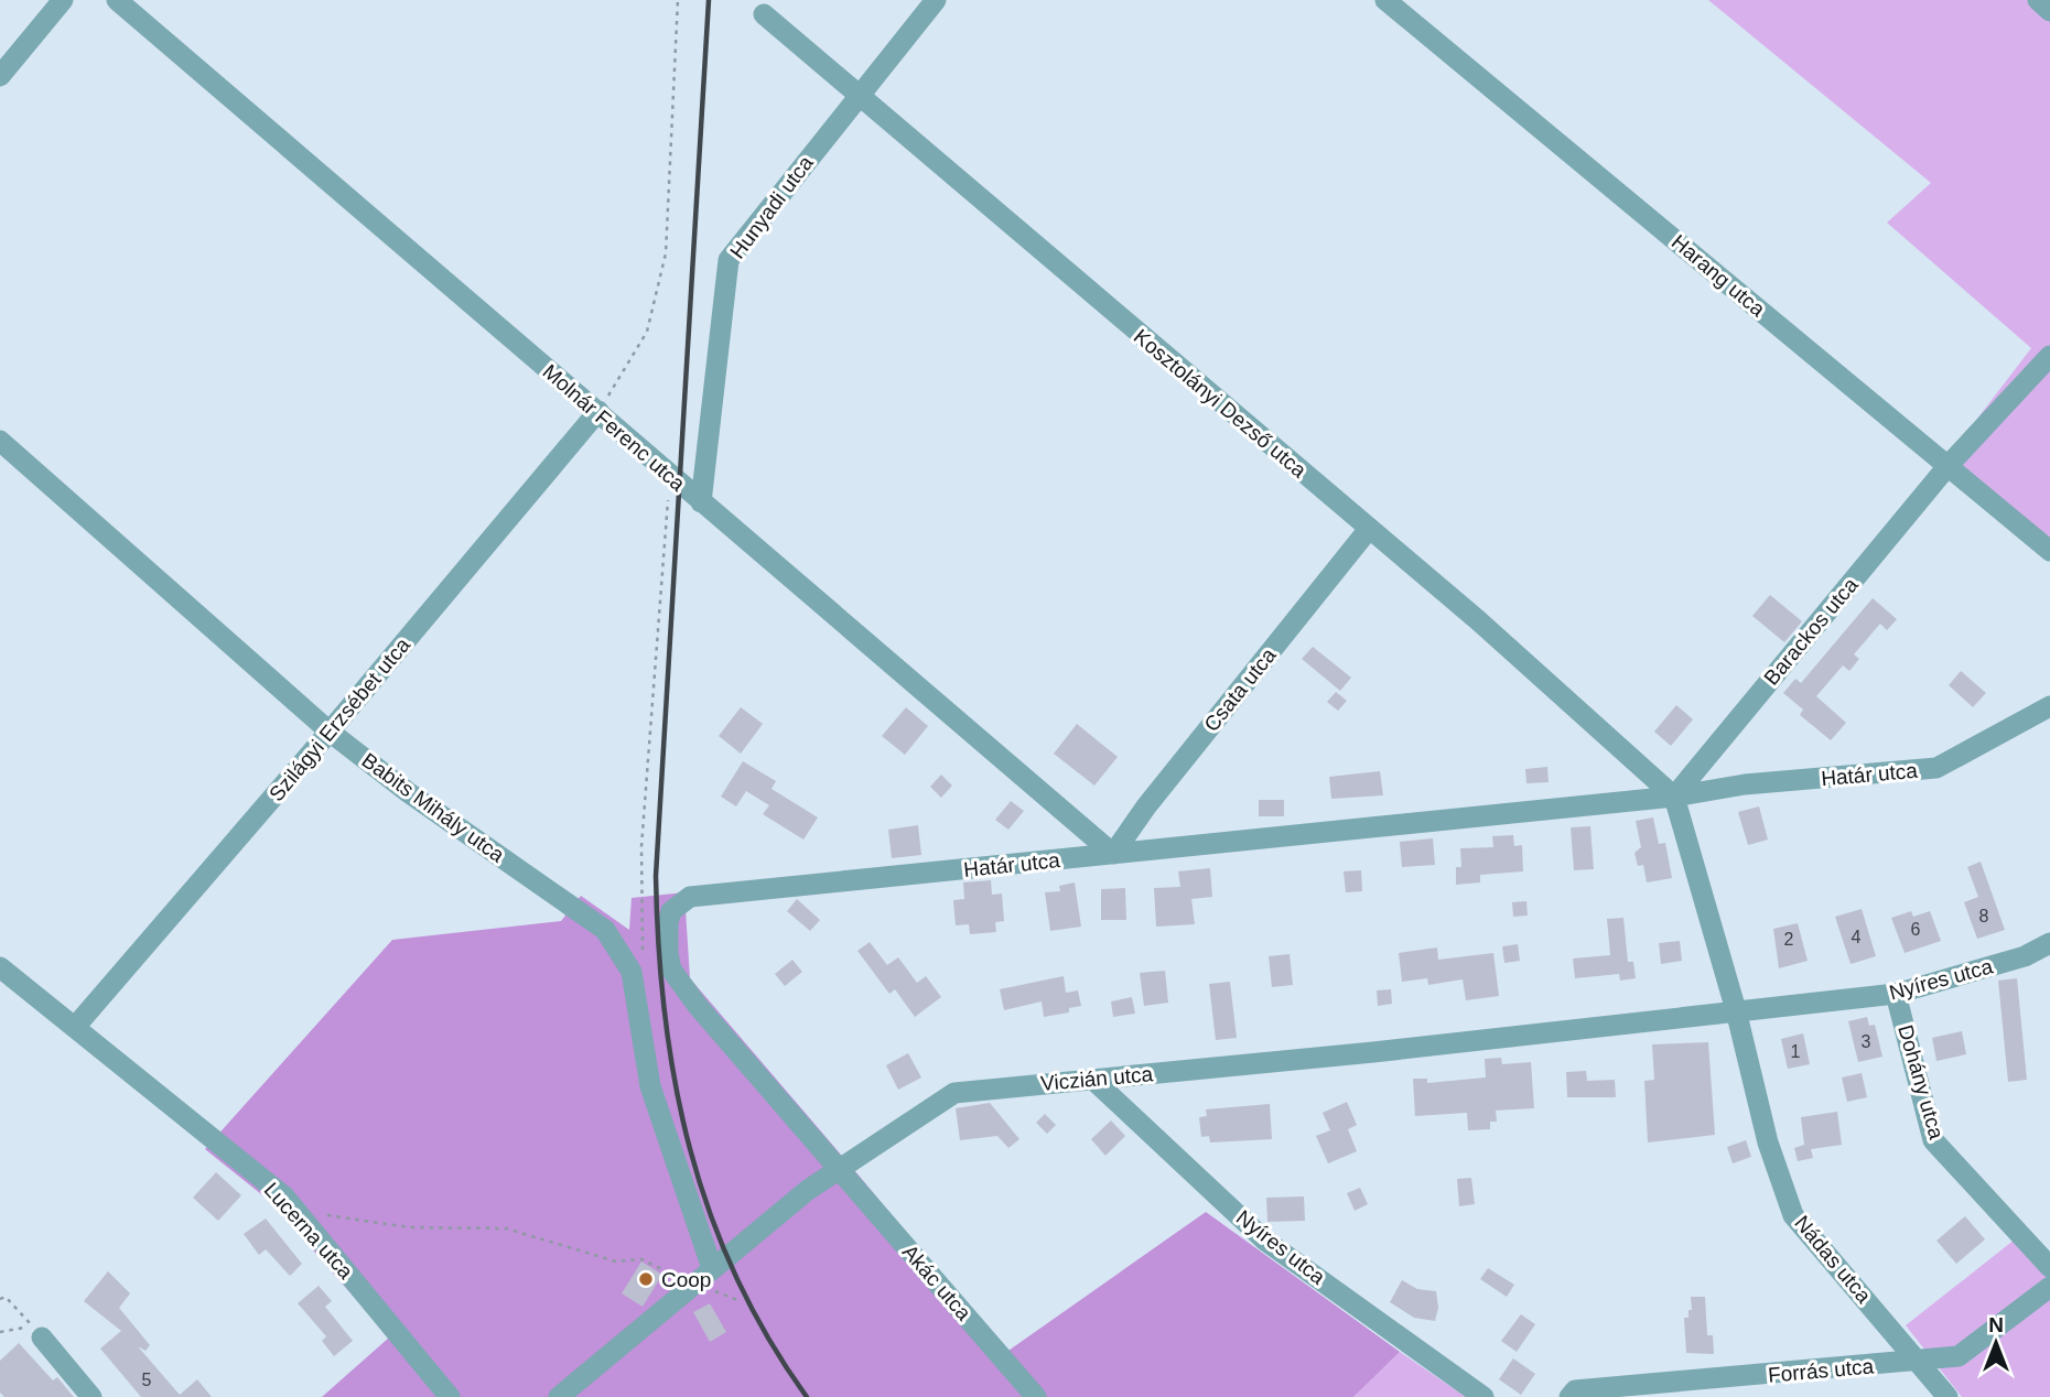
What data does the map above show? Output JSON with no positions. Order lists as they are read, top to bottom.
{
  "streets": {
    "street": [
      "Hunyadi utca",
      "Harang utca",
      "Kosztolányi Dezső utca",
      "Molnár Ferenc utca",
      "Barackos utca",
      "Csata utca",
      "Szilágyi Erzsébet utca",
      "Határ utca",
      "Babits Mihály utca",
      "Nyíres utca",
      "Viczián utca",
      "Dohány utca",
      "Lucerna utca",
      "Nádas utca",
      "Akác utca",
      "Forrás utca"
    ]
  },
  "crossings": [
    ["Hunyadi utca", "Kosztolányi Dezső utca"],
    ["Hunyadi utca", "Molnár Ferenc utca"],
    ["Harang utca", "Barackos utca"],
    ["Kosztolányi Dezső utca", "Barackos utca"],
    ["Kosztolányi Dezső utca", "Csata utca"],
    ["Kosztolányi Dezső utca", "Határ utca"],
    ["Molnár Ferenc utca", "Csata utca"],
    ["Molnár Ferenc utca", "Szilágyi Erzsébet utca"],
    ["Molnár Ferenc utca", "Határ utca"],
    ["Barackos utca", "Határ utca"],
    ["Csata utca", "Határ utca"],
    ["Szilágyi Erzsébet utca", "Babits Mihály utca"],
    ["Szilágyi Erzsébet utca", "Lucerna utca"],
    ["Határ utca", "Viczián utca"],
    ["Határ utca", "Akác utca"],
    ["Babits Mihály utca", "Viczián utca"],
    ["Nyíres utca", "Viczián utca"],
    ["Nyíres utca", "Dohány utca"],
    ["Nyíres utca", "Nádas utca"],
    ["Viczián utca", "Nádas utca"],
    ["Viczián utca", "Akác utca"],
    ["Nádas utca", "Forrás utca"]
  ],
  "places": ["Coop"],
  "house_numbers": [
    "8",
    "6",
    "4",
    "2",
    "3",
    "1",
    "5"
  ],
  "north": "top"
}
